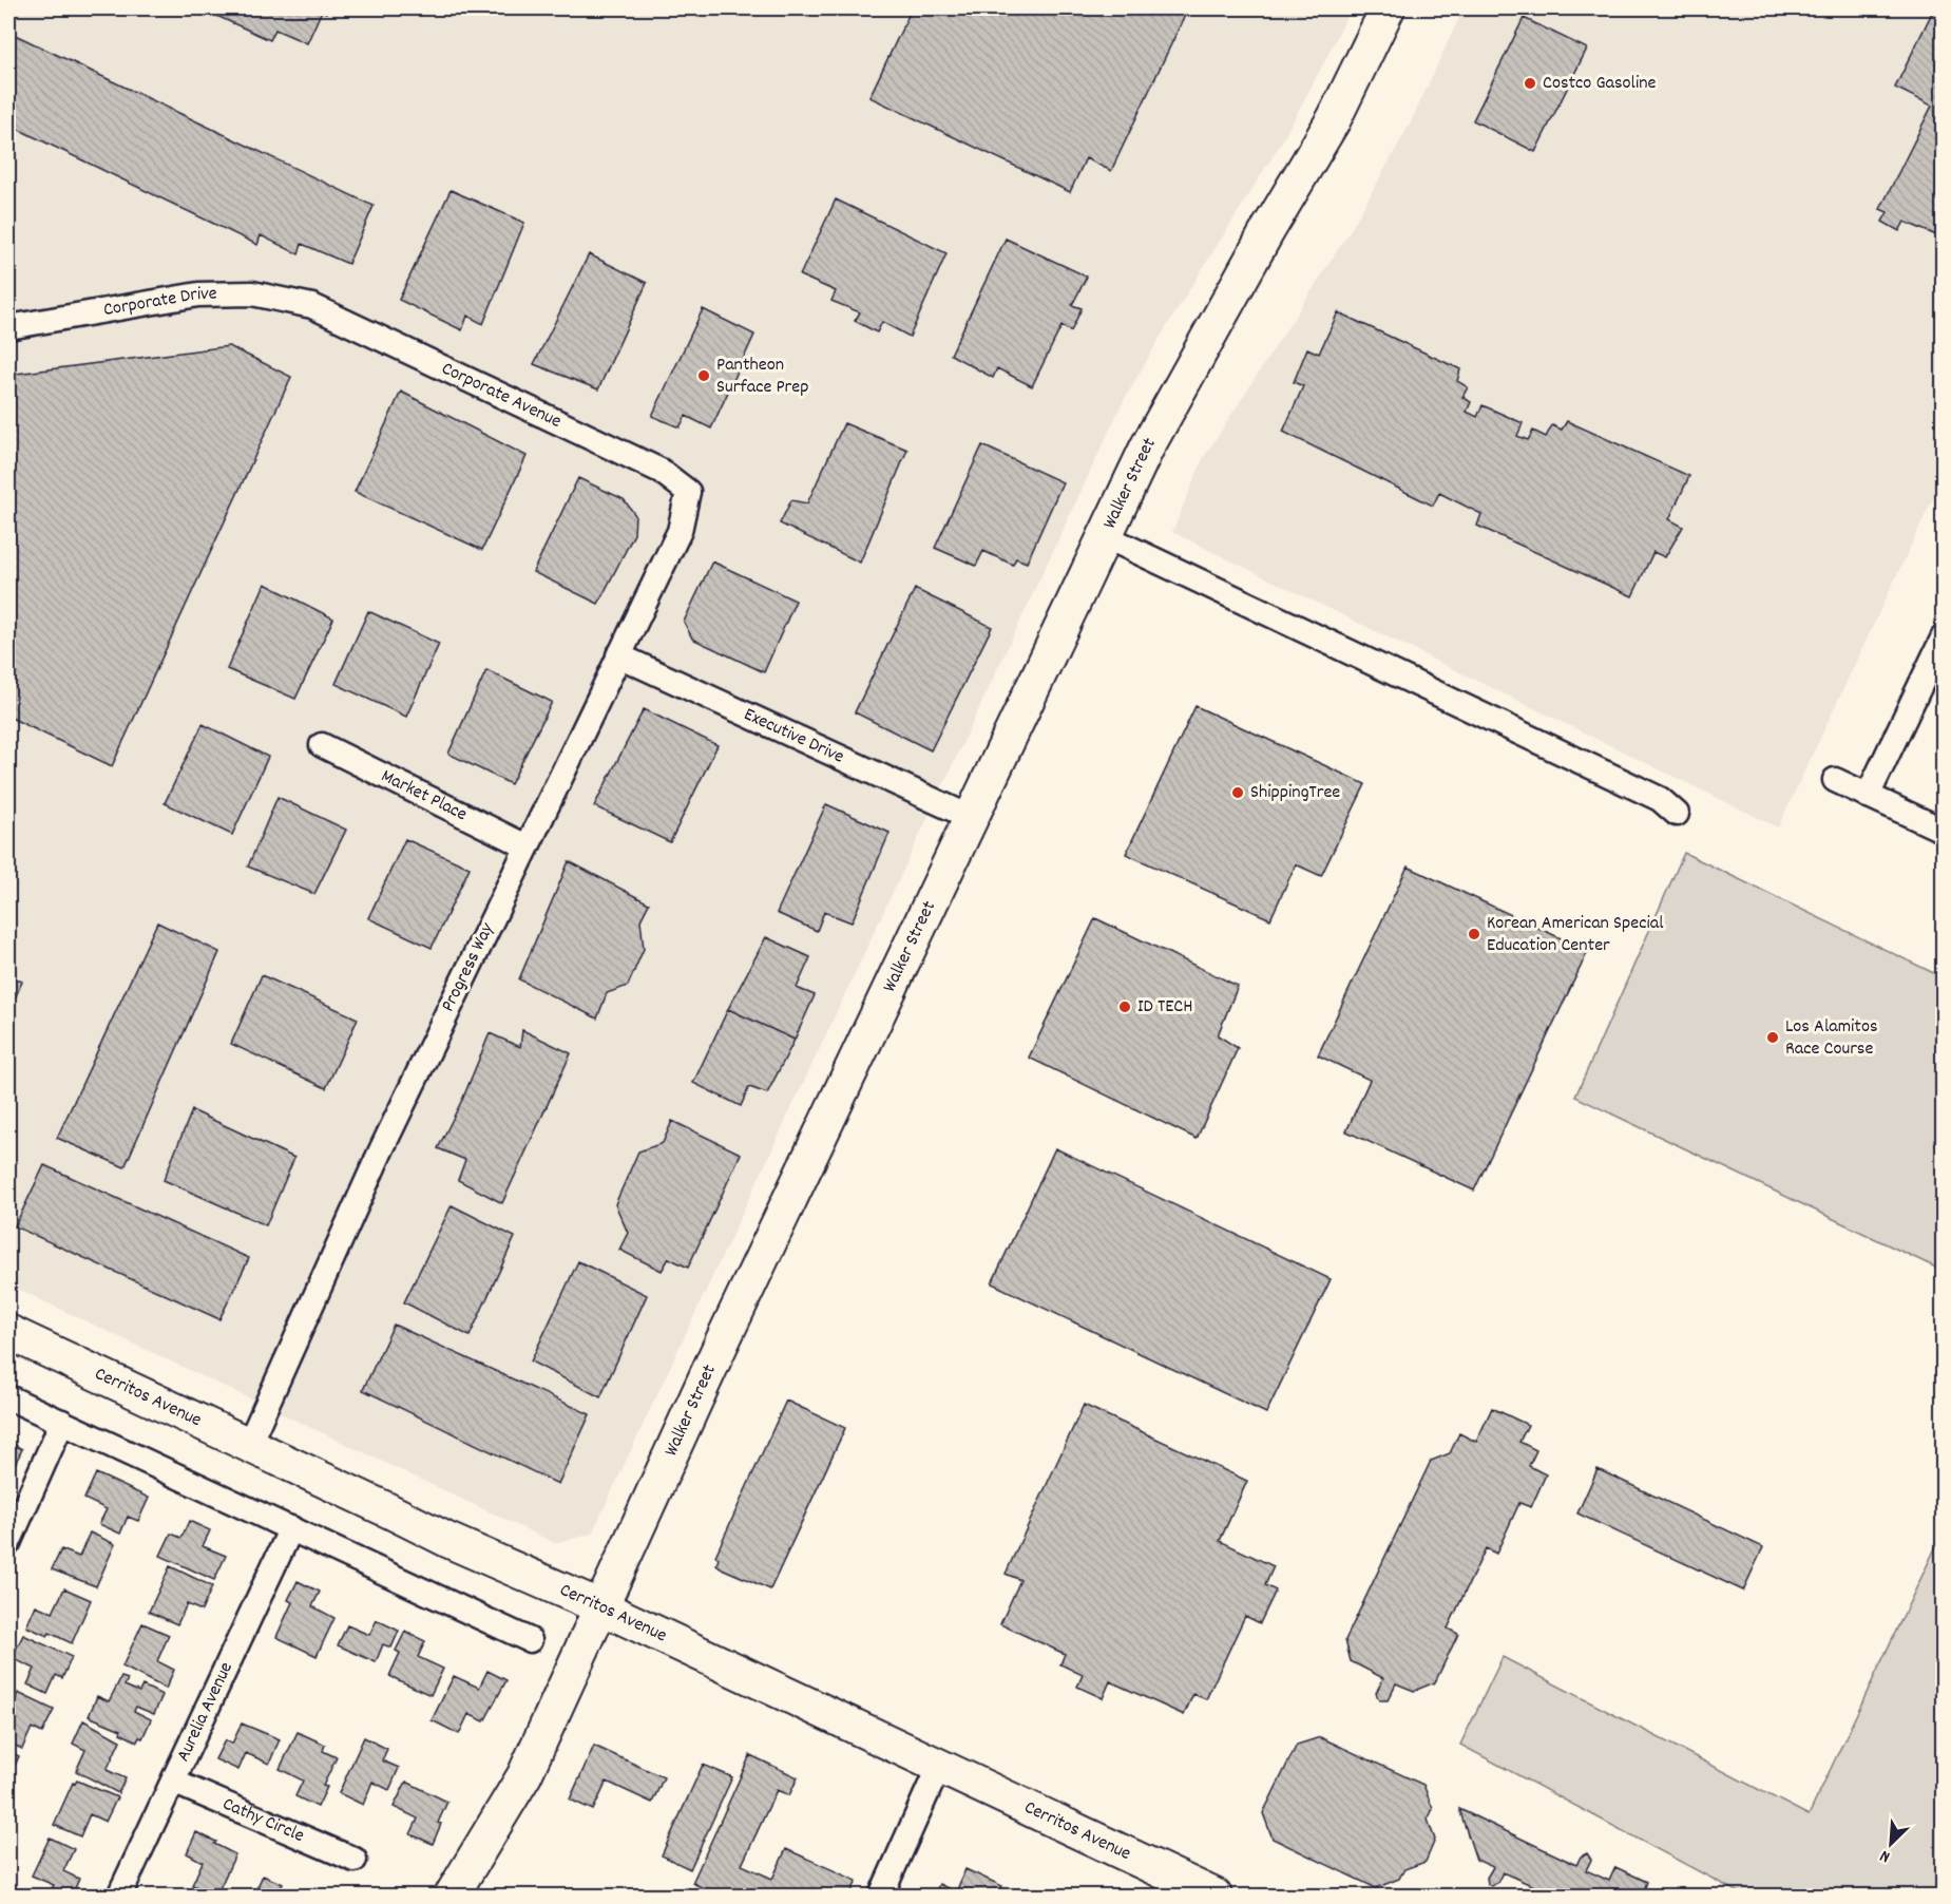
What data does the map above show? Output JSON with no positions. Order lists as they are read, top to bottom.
{
  "streets": {
    "main road": ["Walker Street", "Cerritos Avenue"],
    "street": [
      "Corporate Drive",
      "Corporate Avenue",
      "Executive Drive",
      "Market Place",
      "Progress Way",
      "Aurelia Avenue",
      "Cathy Circle"
    ]
  },
  "crossings": [
    ["Corporate Drive", "Corporate Avenue"],
    ["Corporate Avenue", "Progress Way"],
    ["Walker Street", "Executive Drive"],
    ["Walker Street", "Cerritos Avenue"],
    ["Executive Drive", "Progress Way"],
    ["Market Place", "Progress Way"],
    ["Progress Way", "Cerritos Avenue"],
    ["Aurelia Avenue", "Cathy Circle"]
  ],
  "places": [
    "Costco Gasoline",
    "Pantheon Surface Prep",
    "ShippingTree",
    "Korean American Special Education Center",
    "ID TECH",
    "Los Alamitos Race Course"
  ],
  "north": "bottom left"
}
